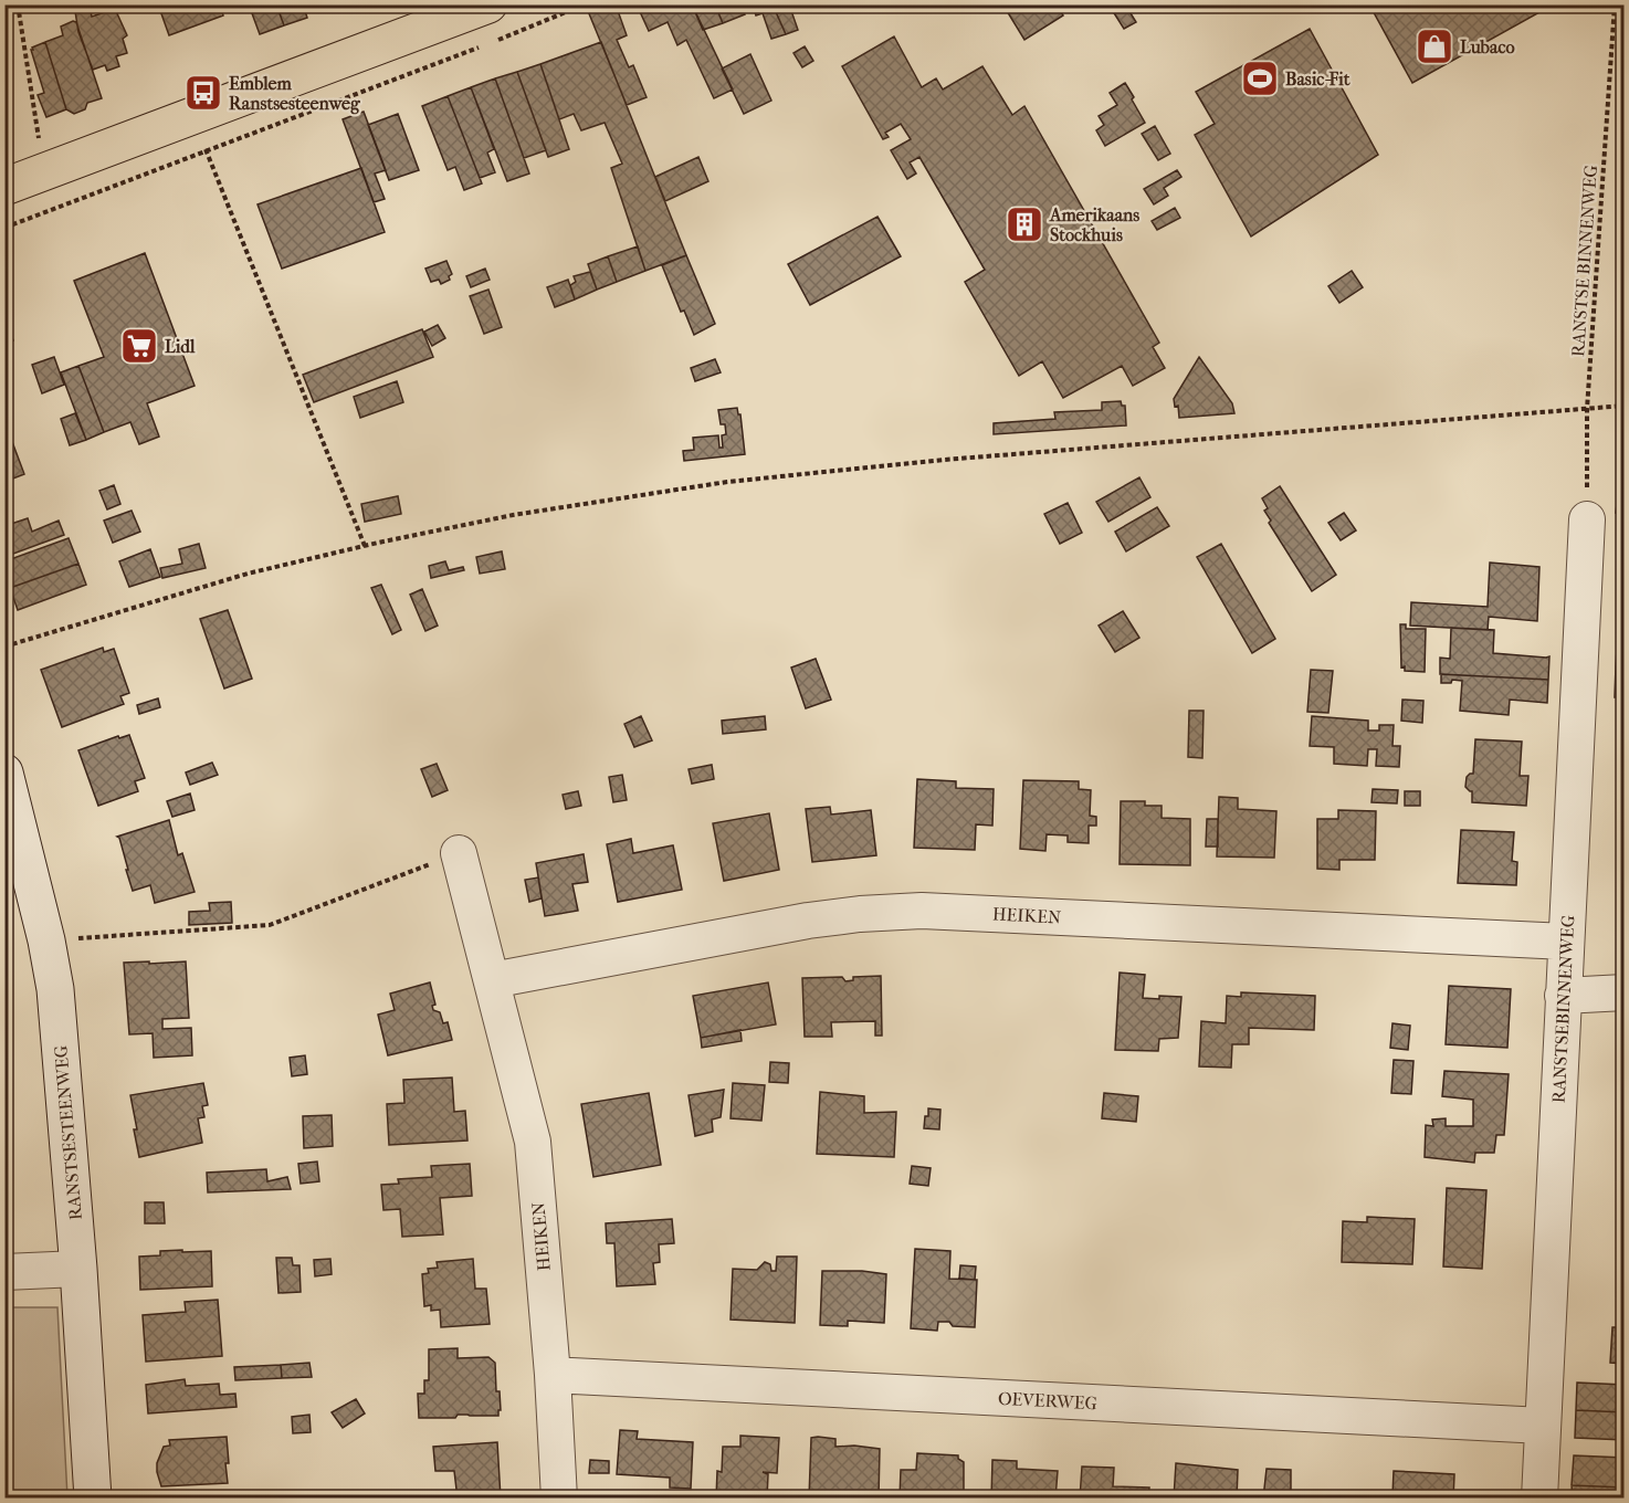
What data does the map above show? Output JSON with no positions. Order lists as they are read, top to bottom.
{
  "streets": {
    "street": [
      "HEIKEN",
      "RANSTSEBINNENWEG",
      "RANSTSESTEENWEG",
      "OEVERWEG"
    ],
    "path": ["RANSTSE BINNENWEG"]
  },
  "crossings": [
    ["RANSTSE BINNENWEG", "RANSTSEBINNENWEG"],
    ["HEIKEN", "RANSTSEBINNENWEG"],
    ["HEIKEN", "OEVERWEG"],
    ["RANSTSEBINNENWEG", "OEVERWEG"]
  ],
  "places": {
    "shop": ["Lubaco"],
    "sports": ["Basic-Fit"],
    "bus stop": ["Emblem Ranstsesteenweg"],
    "building": ["Amerikaans Stockhuis"],
    "supermarket": ["Lidl"]
  }
}
